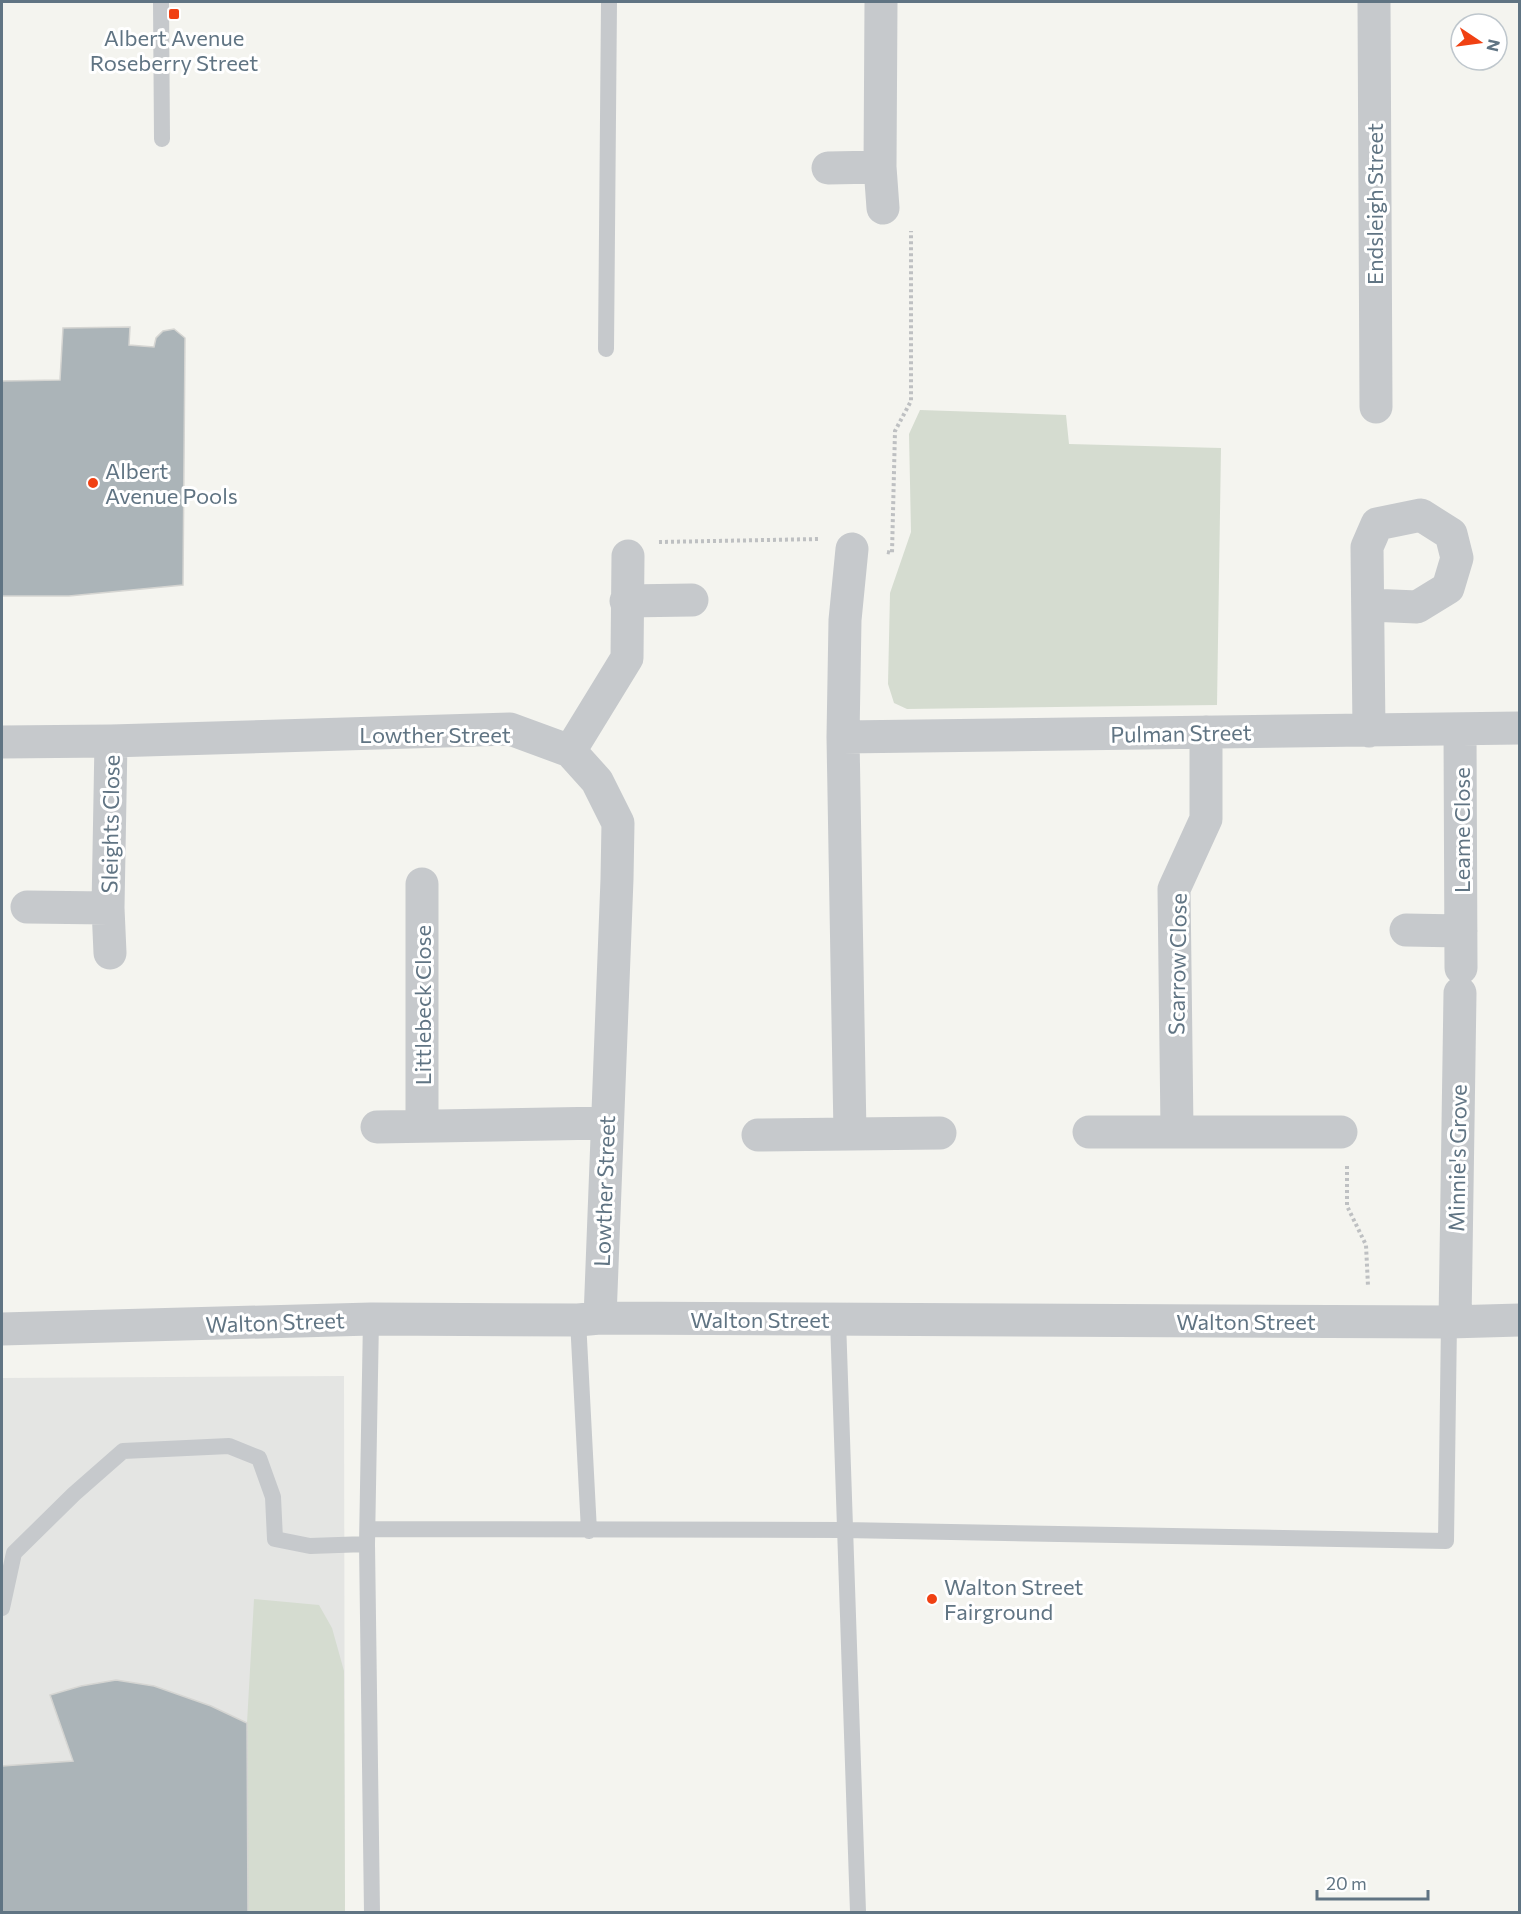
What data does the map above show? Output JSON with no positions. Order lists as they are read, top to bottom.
{
  "streets": {
    "street": [
      "Endsleigh Street",
      "Pulman Street",
      "Lowther Street",
      "Sleights Close",
      "Leame Close",
      "Scarrow Close",
      "Littlebeck Close",
      "Minnie's Grove",
      "Walton Street"
    ]
  },
  "crossings": [
    ["Pulman Street", "Leame Close"],
    ["Pulman Street", "Scarrow Close"],
    ["Lowther Street", "Sleights Close"],
    ["Lowther Street", "Walton Street"],
    ["Leame Close", "Minnie's Grove"],
    ["Minnie's Grove", "Walton Street"]
  ],
  "places": {
    "transit": ["Albert Avenue Roseberry Street"],
    "other": ["Albert Avenue Pools", "Walton Street Fairground"]
  },
  "scale_bar": "20 m",
  "north": "right"
}
